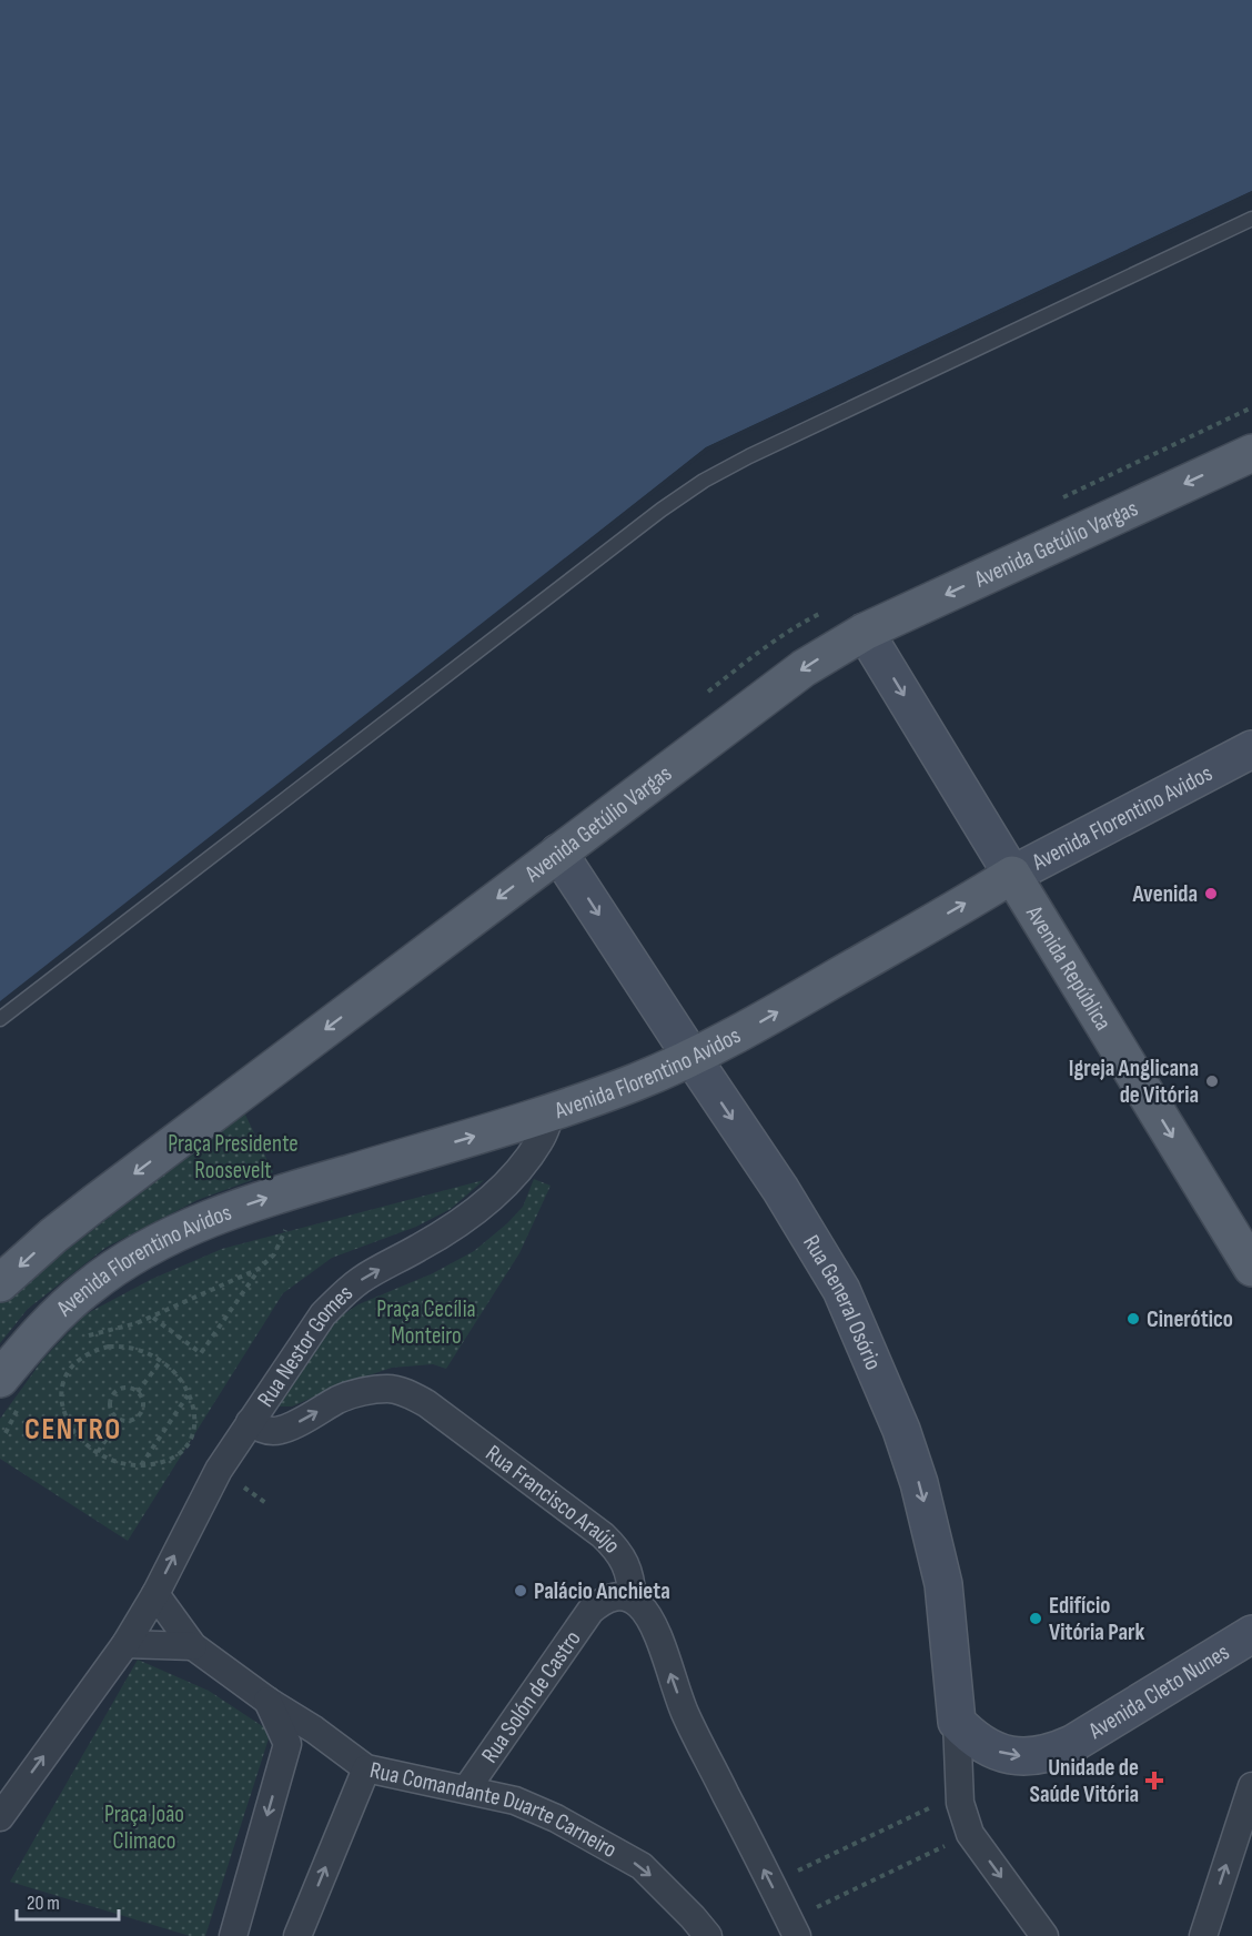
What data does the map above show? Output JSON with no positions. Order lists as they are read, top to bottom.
{
  "streets": {
    "main road": ["Avenida Getúlio Vargas", "Avenida Florentino Avidos", "Avenida República"],
    "street": [
      "Rua General Osório",
      "Rua Nestor Gomes",
      "Rua Francisco Araújo",
      "Avenida Cleto Nunes",
      "Rua Solón de Castro",
      "Rua Comandante Duarte Carneiro"
    ]
  },
  "crossings": [
    ["Avenida Getúlio Vargas", "Avenida República"],
    ["Avenida Getúlio Vargas", "Rua General Osório"],
    ["Avenida Florentino Avidos", "Avenida República"],
    ["Avenida Florentino Avidos", "Rua General Osório"],
    ["Avenida Florentino Avidos", "Rua Nestor Gomes"],
    ["Rua General Osório", "Avenida Cleto Nunes"],
    ["Rua Nestor Gomes", "Rua Francisco Araújo"],
    ["Rua Nestor Gomes", "Rua Comandante Duarte Carneiro"],
    ["Rua Francisco Araújo", "Rua Solón de Castro"],
    ["Rua Solón de Castro", "Rua Comandante Duarte Carneiro"]
  ],
  "one_way": [
    "Avenida Getúlio Vargas",
    "Avenida Florentino Avidos",
    "Avenida República",
    "Rua General Osório",
    "Rua Nestor Gomes",
    "Avenida Cleto Nunes",
    "Rua Comandante Duarte Carneiro"
  ],
  "districts": ["CENTRO"],
  "parks": ["Praça Presidente Roosevelt", "Praça Cecília Monteiro", "Praça João Climaco"],
  "places": {
    "other": [
      "Avenida",
      "Igreja Anglicana de Vitória",
      "Cinerótico",
      "Palácio Anchieta",
      "Edifício Vitória Park"
    ],
    "health": ["Unidade de Saúde Vitória"]
  },
  "scale_bar": "20 m"
}
